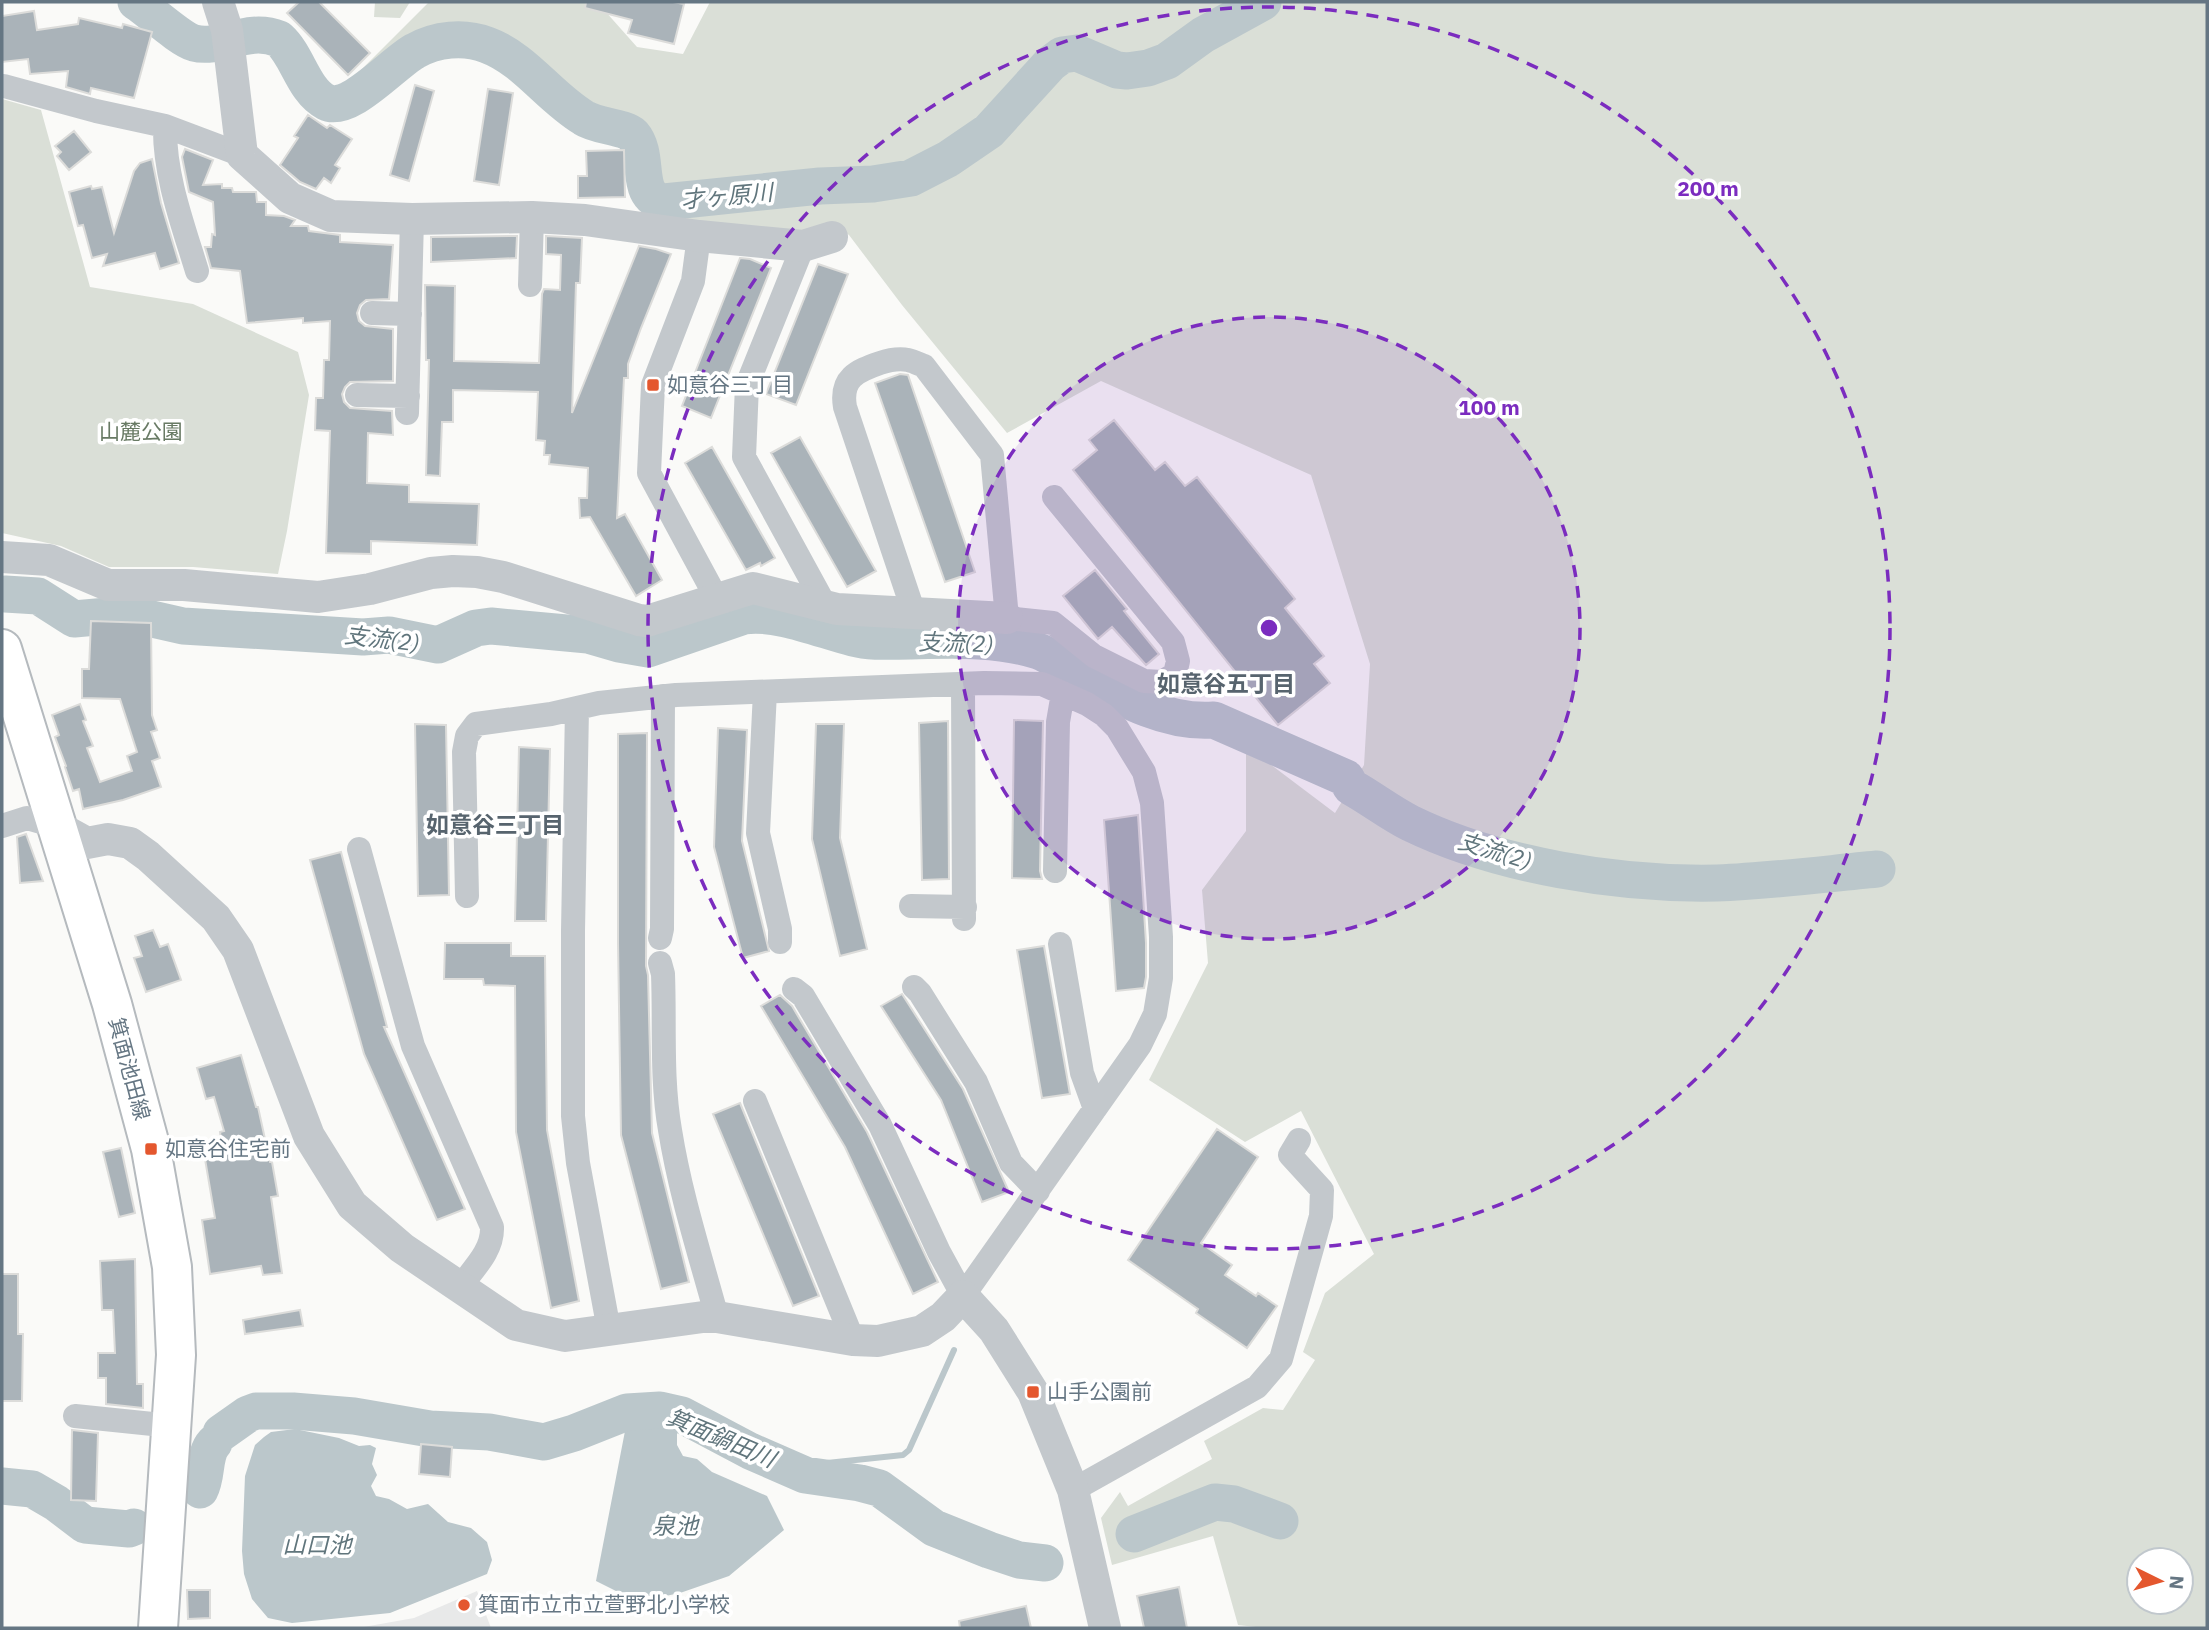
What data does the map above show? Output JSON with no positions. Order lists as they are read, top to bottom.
{
  "streets": {
    "main road": ["箕面池田線"]
  },
  "districts": ["如意谷五丁目", "如意谷三丁目"],
  "water": [
    "才ヶ原川",
    "支流(2)",
    "箕面鍋田川",
    "泉池",
    "山口池"
  ],
  "parks": ["山麓公園"],
  "places": {
    "transit": ["如意谷三丁目", "如意谷住宅前", "山手公園前"],
    "other": ["箕面市立市立萱野北小学校"]
  },
  "north": "right",
  "rings": ["200 m", "100 m"]
}
